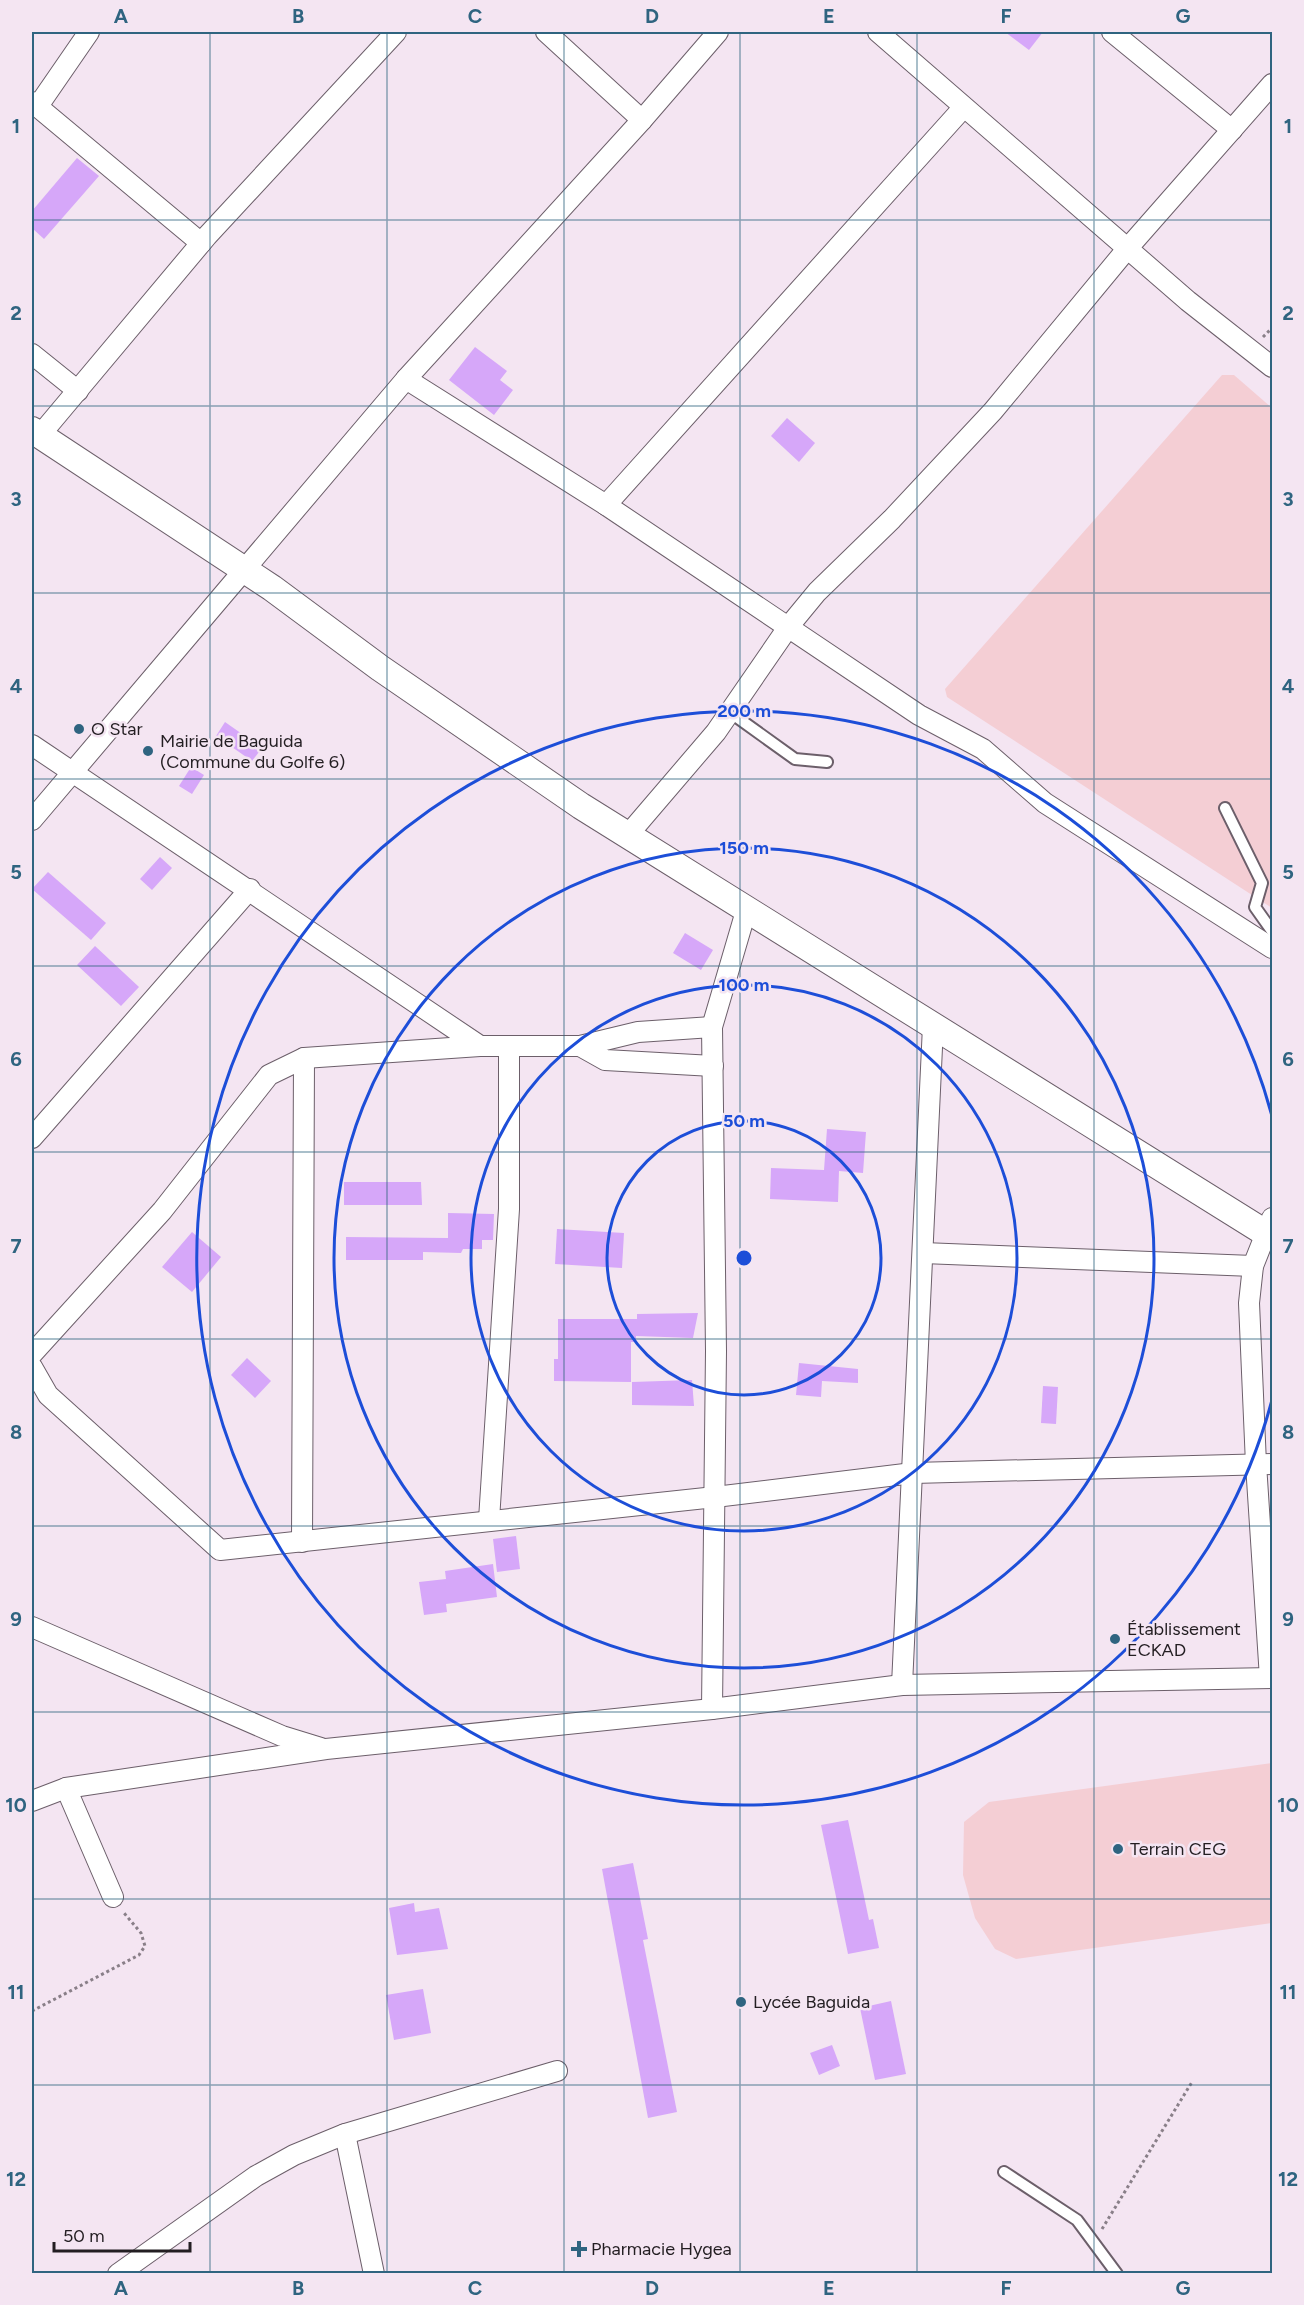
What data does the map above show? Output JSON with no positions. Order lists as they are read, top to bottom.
{
  "places": {
    "other": [
      "O Star",
      "Mairie de Baguida (Commune du Golfe 6)",
      "Établissement ECKAD",
      "Terrain CEG",
      "Lycée Baguida"
    ],
    "health": ["Pharmacie Hygea"]
  },
  "scale_bar": "50 m",
  "grid": {
    "columns": [
      "A",
      "B",
      "C",
      "D",
      "E",
      "F",
      "G"
    ],
    "rows": [
      "1",
      "2",
      "3",
      "4",
      "5",
      "6",
      "7",
      "8",
      "9",
      "10",
      "11",
      "12"
    ]
  },
  "rings": [
    "200 m",
    "150 m",
    "100 m",
    "50 m"
  ]
}
